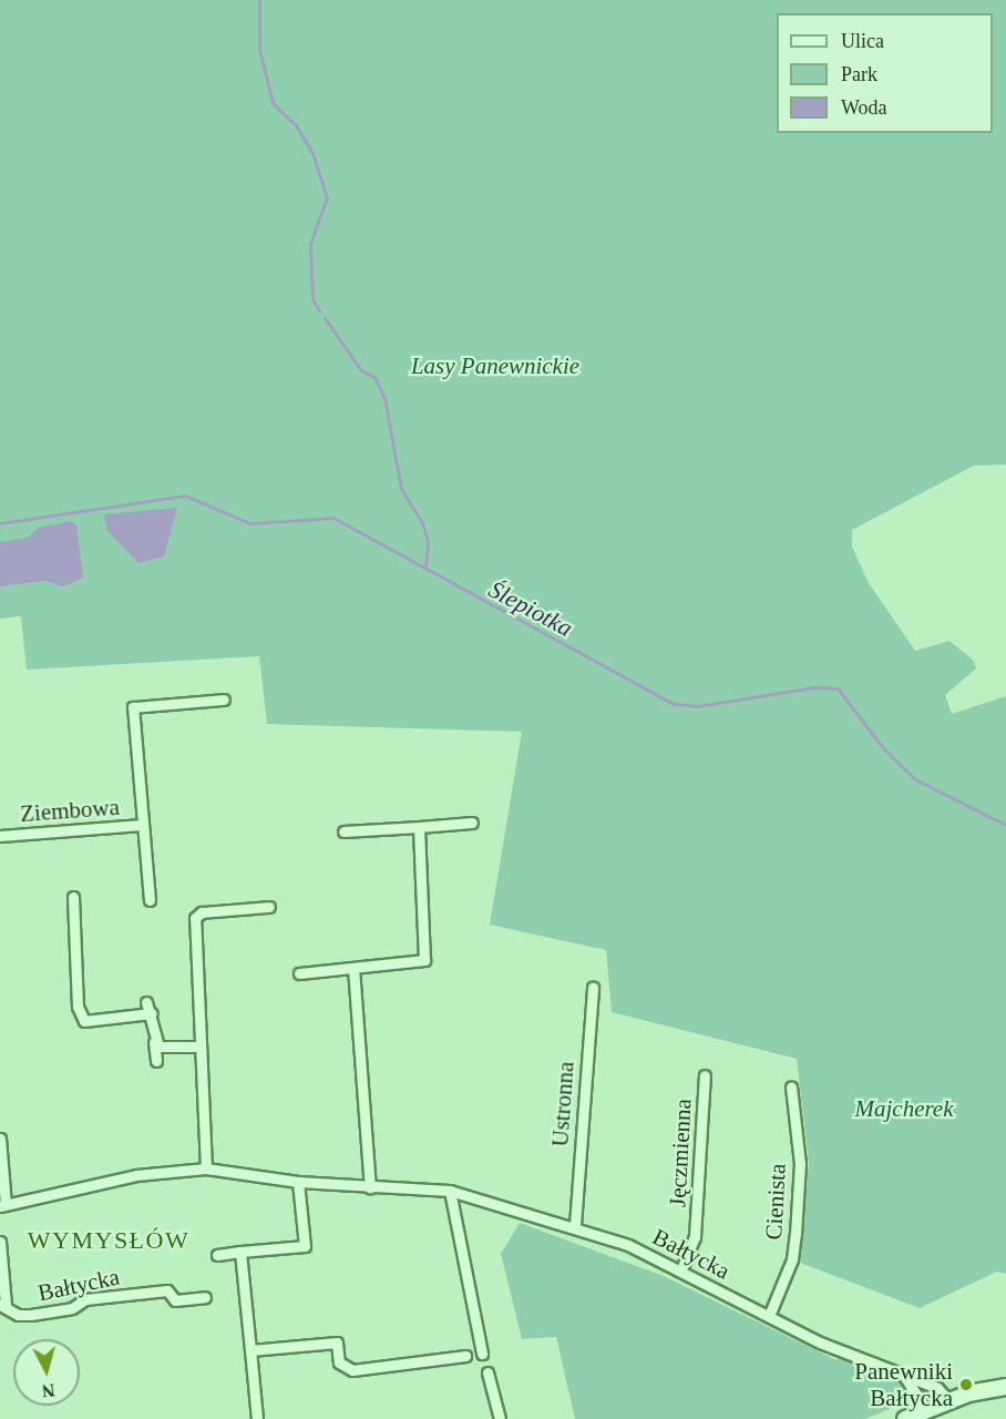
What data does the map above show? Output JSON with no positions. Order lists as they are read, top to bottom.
{
  "streets": {
    "street": [
      "Ziembowa",
      "Ustronna",
      "Jęczmienna",
      "Cienista",
      "Bałtycka"
    ]
  },
  "crossings": [
    ["Ustronna", "Bałtycka"],
    ["Jęczmienna", "Bałtycka"],
    ["Cienista", "Bałtycka"]
  ],
  "districts": ["WYMYSŁÓW"],
  "water": ["Ślepiotka"],
  "parks": ["Lasy Panewnickie", "Majcherek"],
  "places": ["Panewniki Bałtycka"],
  "legend": ["Ulica", "Park", "Woda"],
  "north": "bottom"
}
